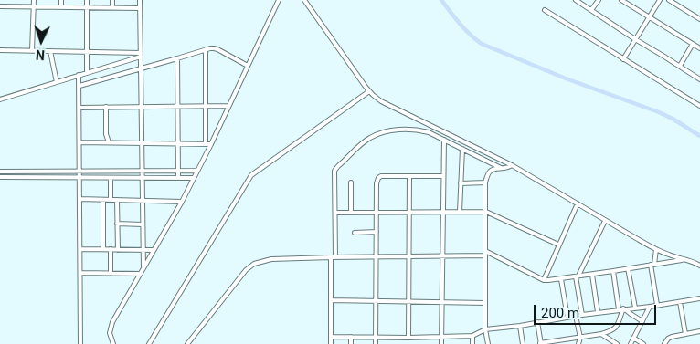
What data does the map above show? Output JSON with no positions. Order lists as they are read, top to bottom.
{
  "scale_bar": "200 m",
  "north": "bottom"
}
